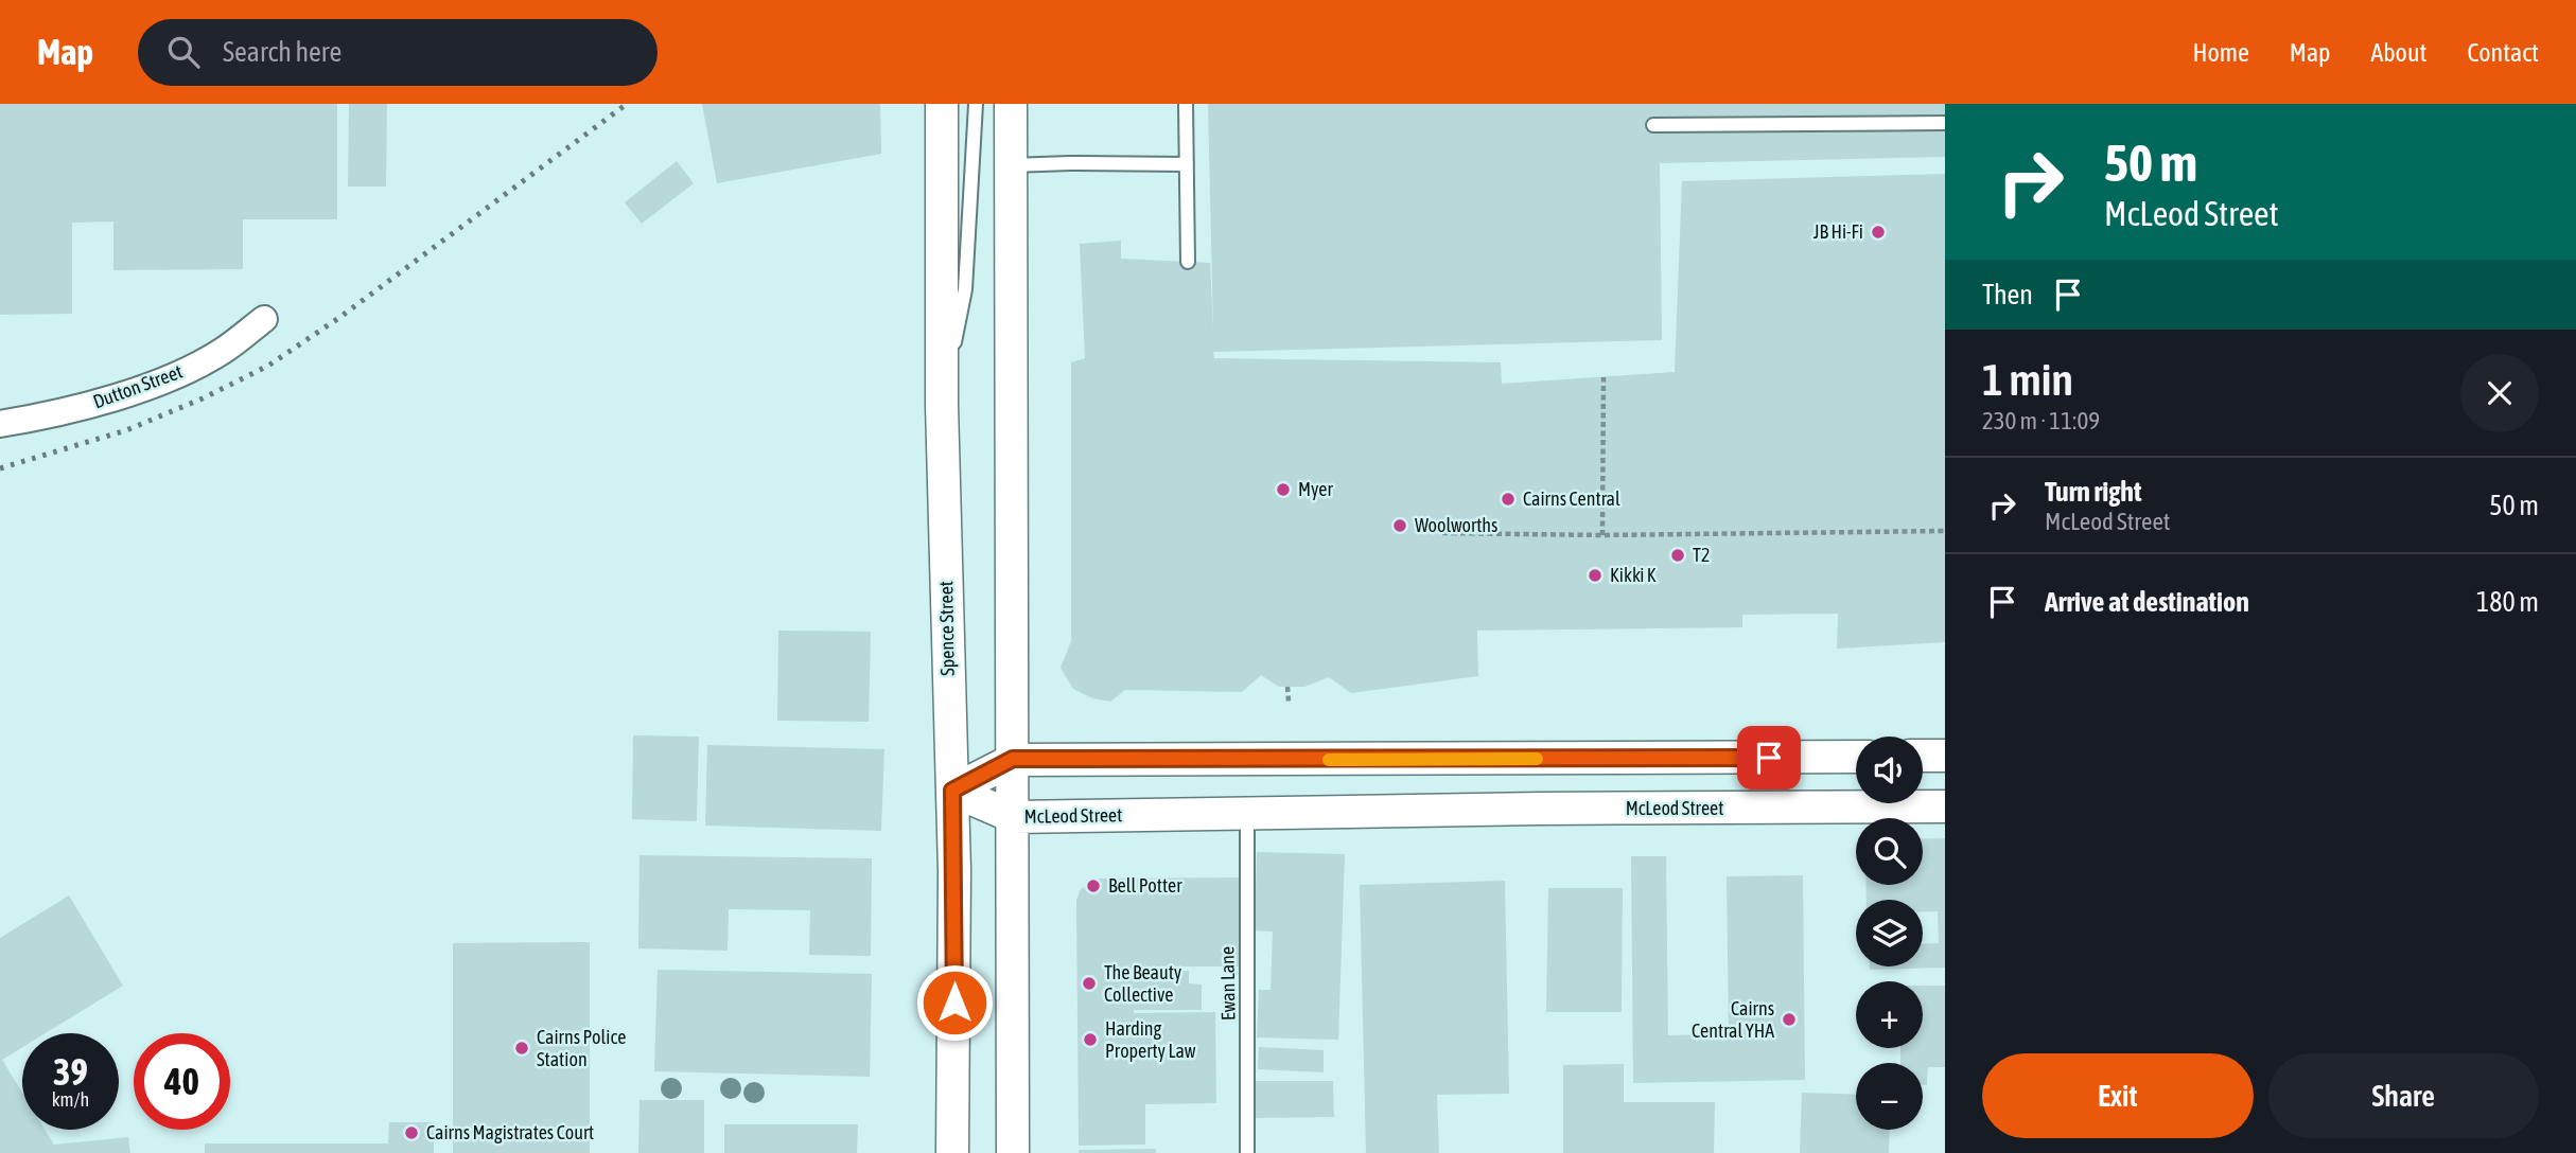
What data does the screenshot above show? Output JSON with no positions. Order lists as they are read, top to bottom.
{
  "streets": {
    "street": ["Dutton Street", "Spence Street", "McLeod Street"],
    "lane": ["Ewan Lane"]
  },
  "crossings": [
    ["Spence Street", "McLeod Street"],
    ["McLeod Street", "Ewan Lane"]
  ],
  "places": [
    "JB Hi-Fi",
    "Myer",
    "Cairns Central",
    "Woolworths",
    "T2",
    "Kikki K",
    "Bell Potter",
    "The Beauty Collective",
    "Cairns Central YHA",
    "Harding Property Law",
    "Cairns Police Station",
    "Cairns Magistrates Court"
  ],
  "page": {
    "header": "Map",
    "search": "Search here",
    "nav": [
      "Home",
      "Map",
      "About",
      "Contact"
    ],
    "turn": ["50 m", "McLeod Street"],
    "then": "Then",
    "heading": ["1 min", "230 m · 11:09"],
    "list": [
      {
        "name": "Turn right",
        "note": "McLeod Street",
        "value": "50 m"
      },
      {
        "name": "Arrive at destination",
        "value": "180 m"
      }
    ],
    "map_buttons": ["+", "−"],
    "speed": "39 km/h",
    "limit": "40",
    "buttons": ["Exit", "Share"]
  }
}
